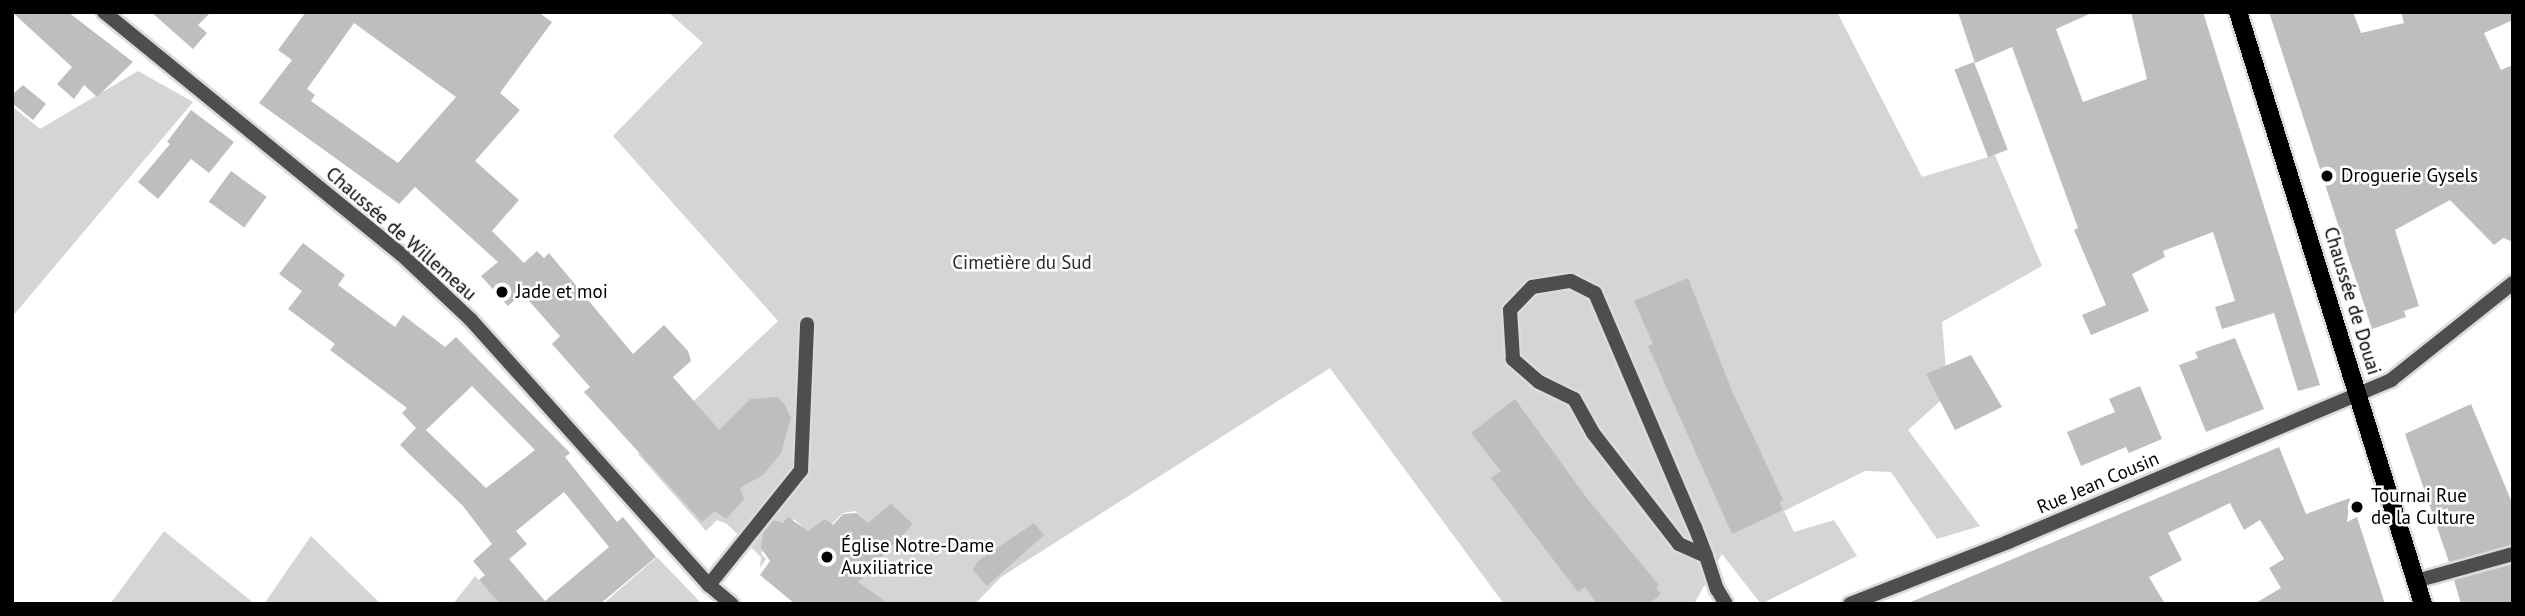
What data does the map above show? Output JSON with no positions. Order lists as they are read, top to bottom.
{
  "streets": {
    "main road": ["Chaussée de Douai"],
    "street": ["Chaussée de Willemeau", "Rue Jean Cousin"]
  },
  "crossings": [
    ["Chaussée de Douai", "Rue Jean Cousin"]
  ],
  "parks": ["Cimetière du Sud"],
  "places": [
    "Droguerie Gysels",
    "Jade et moi",
    "Tournai Rue de la Culture",
    "Église Notre-Dame Auxiliatrice"
  ]
}
